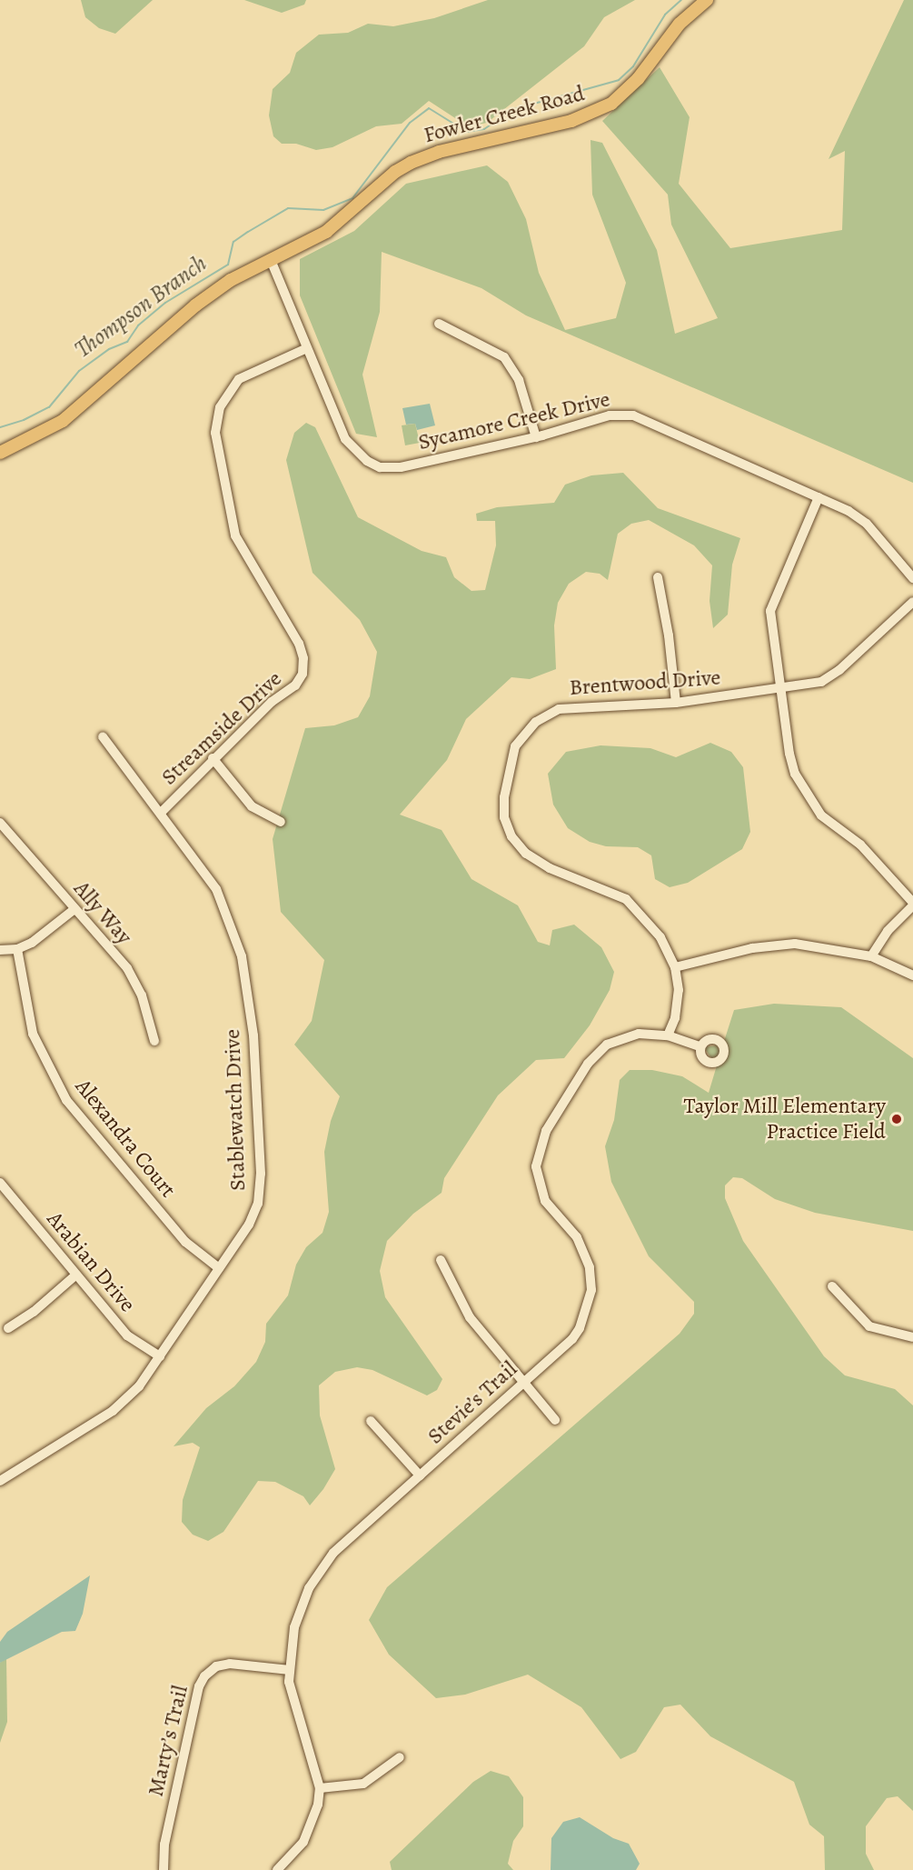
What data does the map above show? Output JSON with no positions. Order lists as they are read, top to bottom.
{
  "streets": {
    "main road": ["Fowler Creek Road"],
    "street": [
      "Sycamore Creek Drive",
      "Brentwood Drive",
      "Streamside Drive",
      "Ally Way",
      "Stablewatch Drive",
      "Alexandra Court",
      "Arabian Drive",
      "Stevie’s Trail",
      "Marty’s Trail"
    ]
  },
  "crossings": [
    ["Fowler Creek Road", "Sycamore Creek Drive"],
    ["Sycamore Creek Drive", "Streamside Drive"],
    ["Brentwood Drive", "Stevie’s Trail"],
    ["Streamside Drive", "Stablewatch Drive"],
    ["Stablewatch Drive", "Alexandra Court"],
    ["Stablewatch Drive", "Arabian Drive"],
    ["Stevie’s Trail", "Marty’s Trail"]
  ],
  "water": ["Thompson Branch"],
  "places": ["Taylor Mill Elementary Practice Field"]
}
